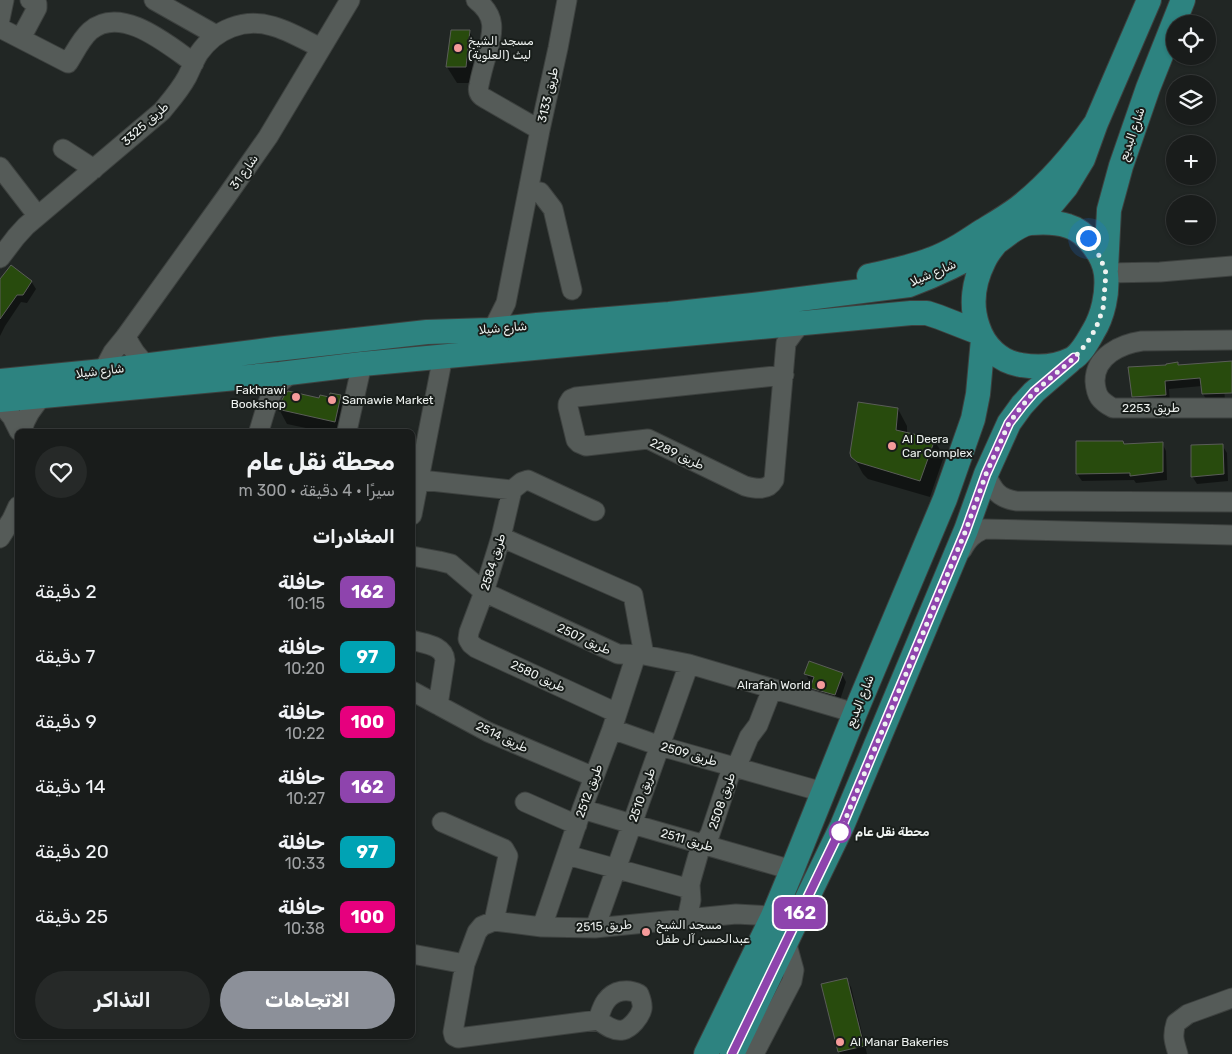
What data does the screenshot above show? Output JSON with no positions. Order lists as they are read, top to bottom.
{
  "streets": {
    "main road": ["شارع البديع", "شارع شيلا"],
    "street": [
      "طريق 3133",
      "طريق 3325",
      "شارع 31",
      "طريق 2253",
      "طريق 2289",
      "طريق 2584",
      "طريق 2507",
      "طريق 2580",
      "طريق 2514",
      "طريق 2509",
      "طريق 2512",
      "طريق 2510",
      "طريق 2508",
      "طريق 2511",
      "طريق 2515"
    ]
  },
  "crossings": [
    ["طريق 3133", "شارع شيلا"],
    ["طريق 3325", "شارع 31"],
    ["شارع البديع", "شارع شيلا"],
    ["شارع البديع", "طريق 2507"],
    ["شارع البديع", "طريق 2509"],
    ["شارع البديع", "طريق 2511"],
    ["شارع البديع", "طريق 2515"],
    ["شارع 31", "شارع شيلا"],
    ["طريق 2584", "طريق 2507"],
    ["طريق 2584", "طريق 2580"],
    ["طريق 2507", "طريق 2512"],
    ["طريق 2507", "طريق 2510"],
    ["طريق 2507", "طريق 2508"],
    ["طريق 2580", "طريق 2509"],
    ["طريق 2580", "طريق 2512"],
    ["طريق 2514", "طريق 2512"],
    ["طريق 2509", "طريق 2512"],
    ["طريق 2509", "طريق 2510"],
    ["طريق 2509", "طريق 2508"],
    ["طريق 2512", "طريق 2511"],
    ["طريق 2512", "طريق 2515"],
    ["طريق 2510", "طريق 2511"],
    ["طريق 2510", "طريق 2515"],
    ["طريق 2508", "طريق 2511"],
    ["طريق 2508", "طريق 2515"]
  ],
  "places": [
    "مسجد الشيخ ليث (العلوية)",
    "Fakhrawi Bookshop",
    "Samawie Market",
    "Al Deera Car Complex",
    "Alrafah World",
    "محطة نقل عام",
    "مسجد الشيخ عبدالحسن آل طفل",
    "Al Manar Bakeries"
  ],
  "lines": ["bus line 162"],
  "page": {
    "on_map": "162",
    "map_buttons": ["+", "−"],
    "heading": [
      ["محطة نقل عام", "سيرًا · 4 دقيقة · 300 m"],
      "المغادرات"
    ],
    "list": [
      {
        "mark": "162",
        "name": "حافلة",
        "note": "10:15",
        "value": "2 دقيقة"
      },
      {
        "mark": "97",
        "name": "حافلة",
        "note": "10:20",
        "value": "7 دقيقة"
      },
      {
        "mark": "100",
        "name": "حافلة",
        "note": "10:22",
        "value": "9 دقيقة"
      },
      {
        "mark": "162",
        "name": "حافلة",
        "note": "10:27",
        "value": "14 دقيقة"
      },
      {
        "mark": "97",
        "name": "حافلة",
        "note": "10:33",
        "value": "20 دقيقة"
      },
      {
        "mark": "100",
        "name": "حافلة",
        "note": "10:38",
        "value": "25 دقيقة"
      }
    ],
    "buttons": ["الاتجاهات", "التذاكر"]
  }
}
